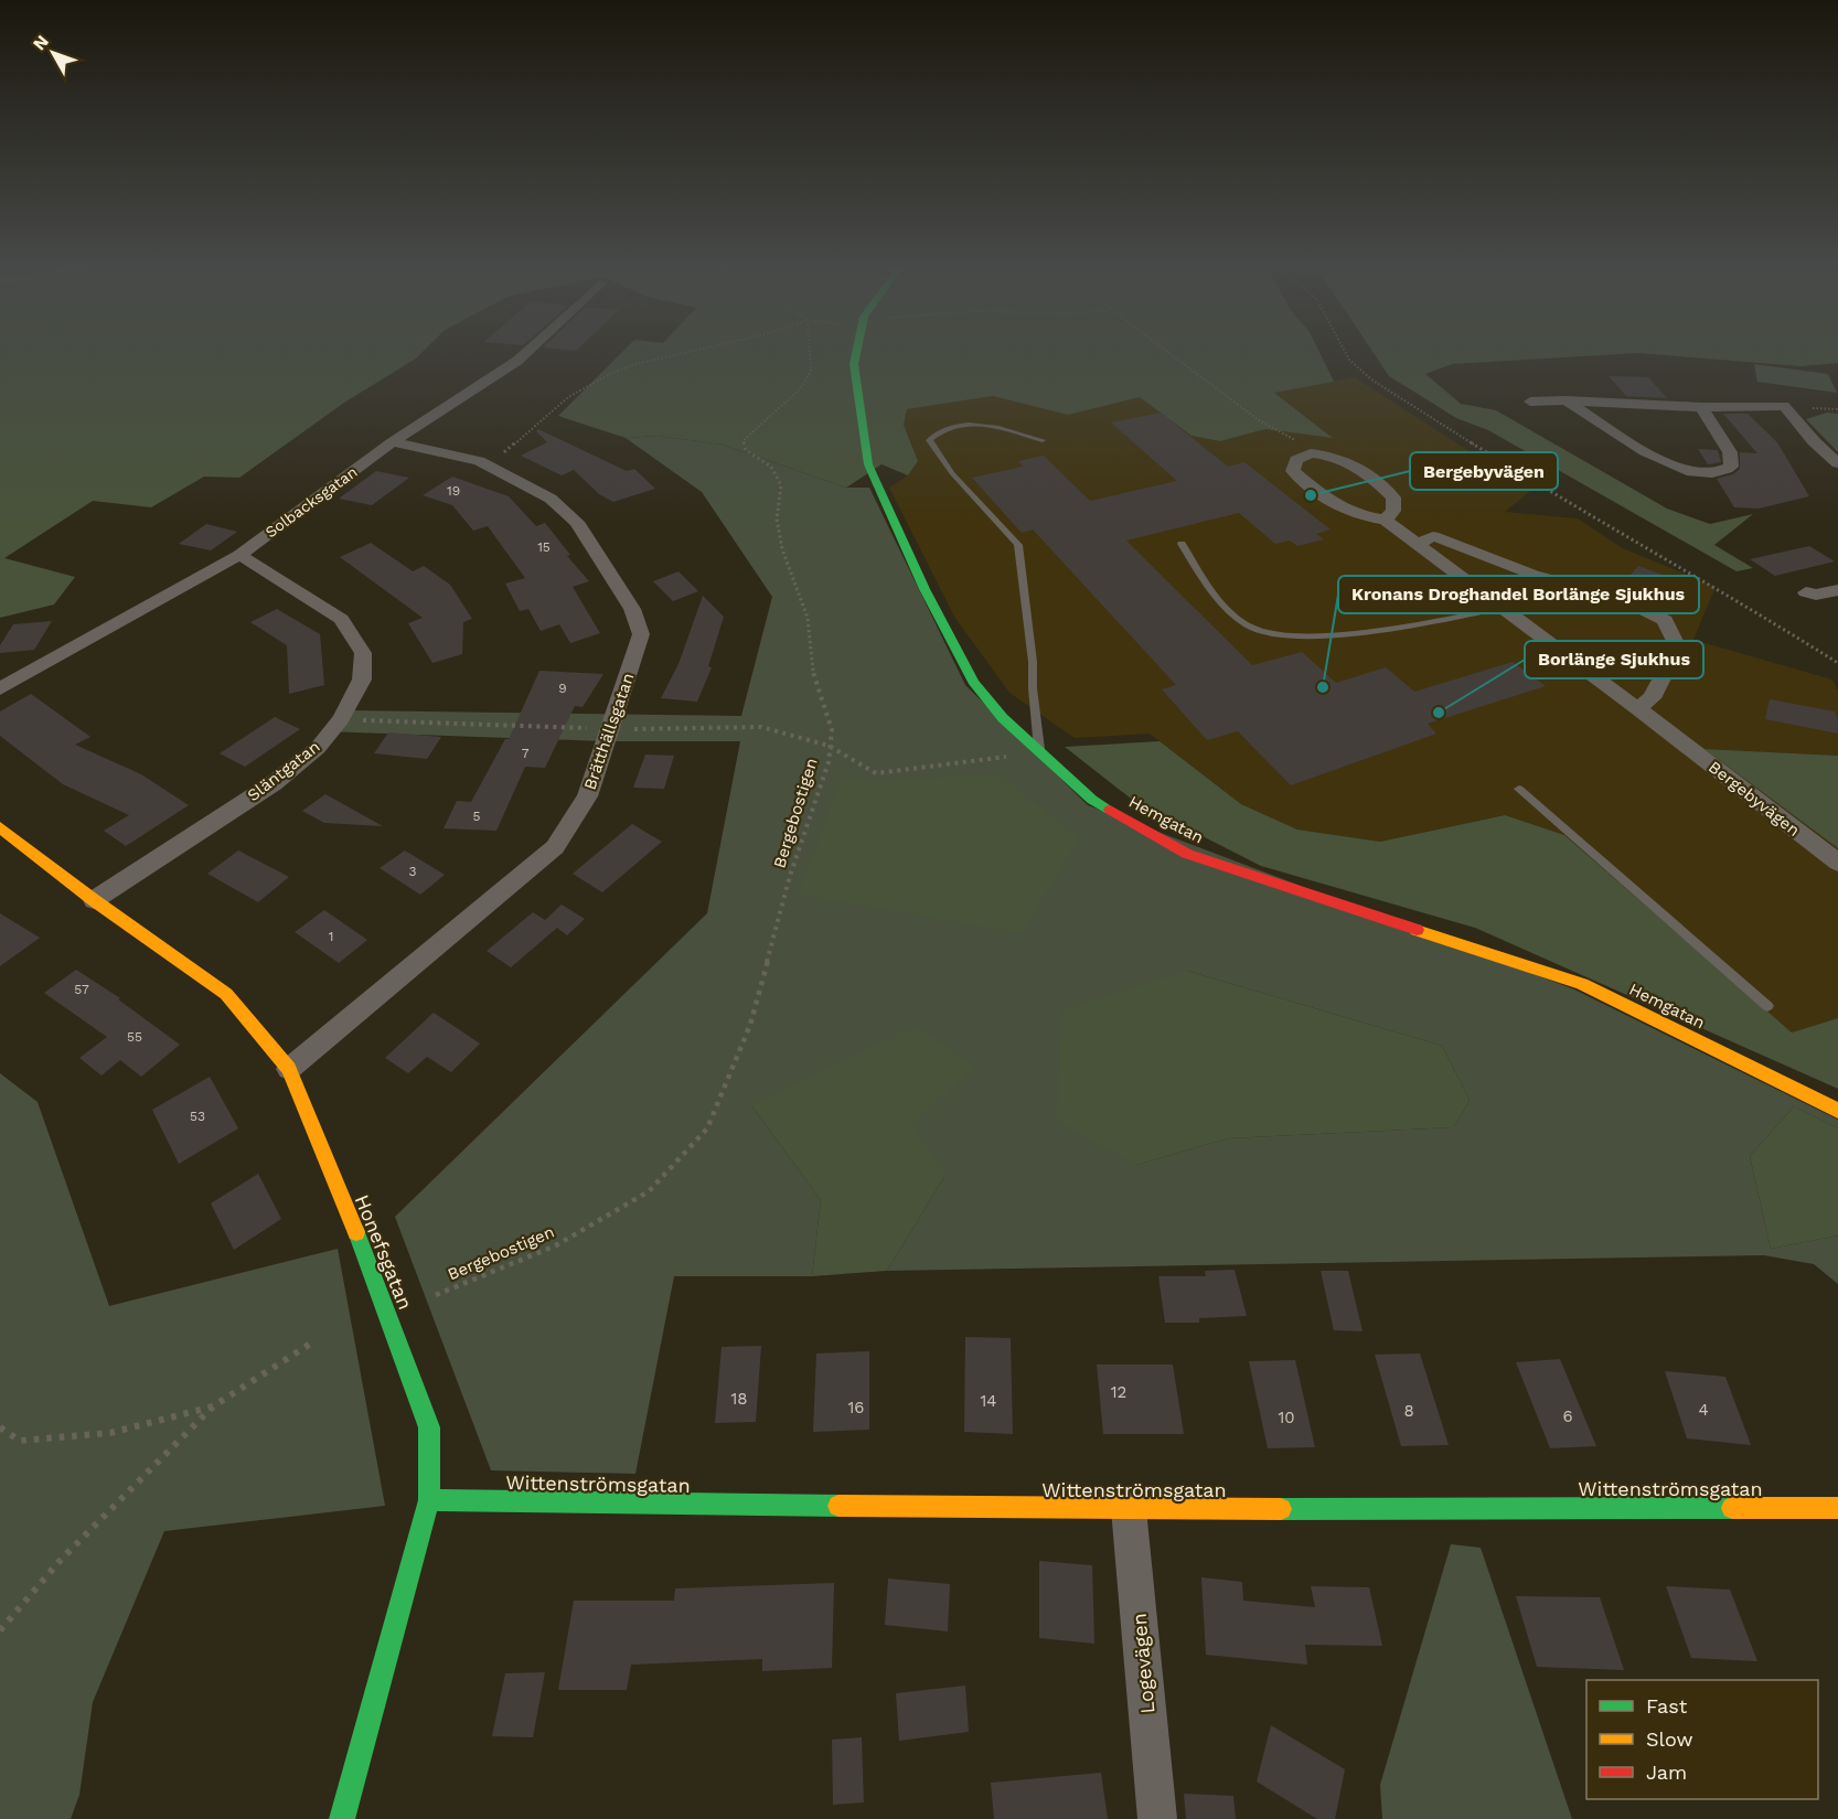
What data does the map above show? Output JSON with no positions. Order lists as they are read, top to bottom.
{
  "streets": {
    "street": [
      "Solbacksgatan",
      "Brätthällsgatan",
      "Släntgatan",
      "Bergebyvägen",
      "Hemgatan",
      "Honefsgatan",
      "Wittenströmsgatan",
      "Logevägen"
    ],
    "path": ["Bergebostigen"]
  },
  "crossings": [
    ["Solbacksgatan", "Brätthällsgatan"],
    ["Solbacksgatan", "Släntgatan"],
    ["Brätthällsgatan", "Honefsgatan"],
    ["Släntgatan", "Honefsgatan"],
    ["Honefsgatan", "Wittenströmsgatan"],
    ["Wittenströmsgatan", "Logevägen"]
  ],
  "places": ["Bergebyvägen", "Kronans Droghandel Borlänge Sjukhus", "Borlänge Sjukhus"],
  "house_numbers": [
    "19",
    "15",
    "9",
    "7",
    "5",
    "3",
    "1",
    "57",
    "55",
    "53",
    "12",
    "18",
    "14",
    "16",
    "4",
    "8",
    "6",
    "10"
  ],
  "legend": ["Fast", "Slow", "Jam"],
  "north": "top left"
}
